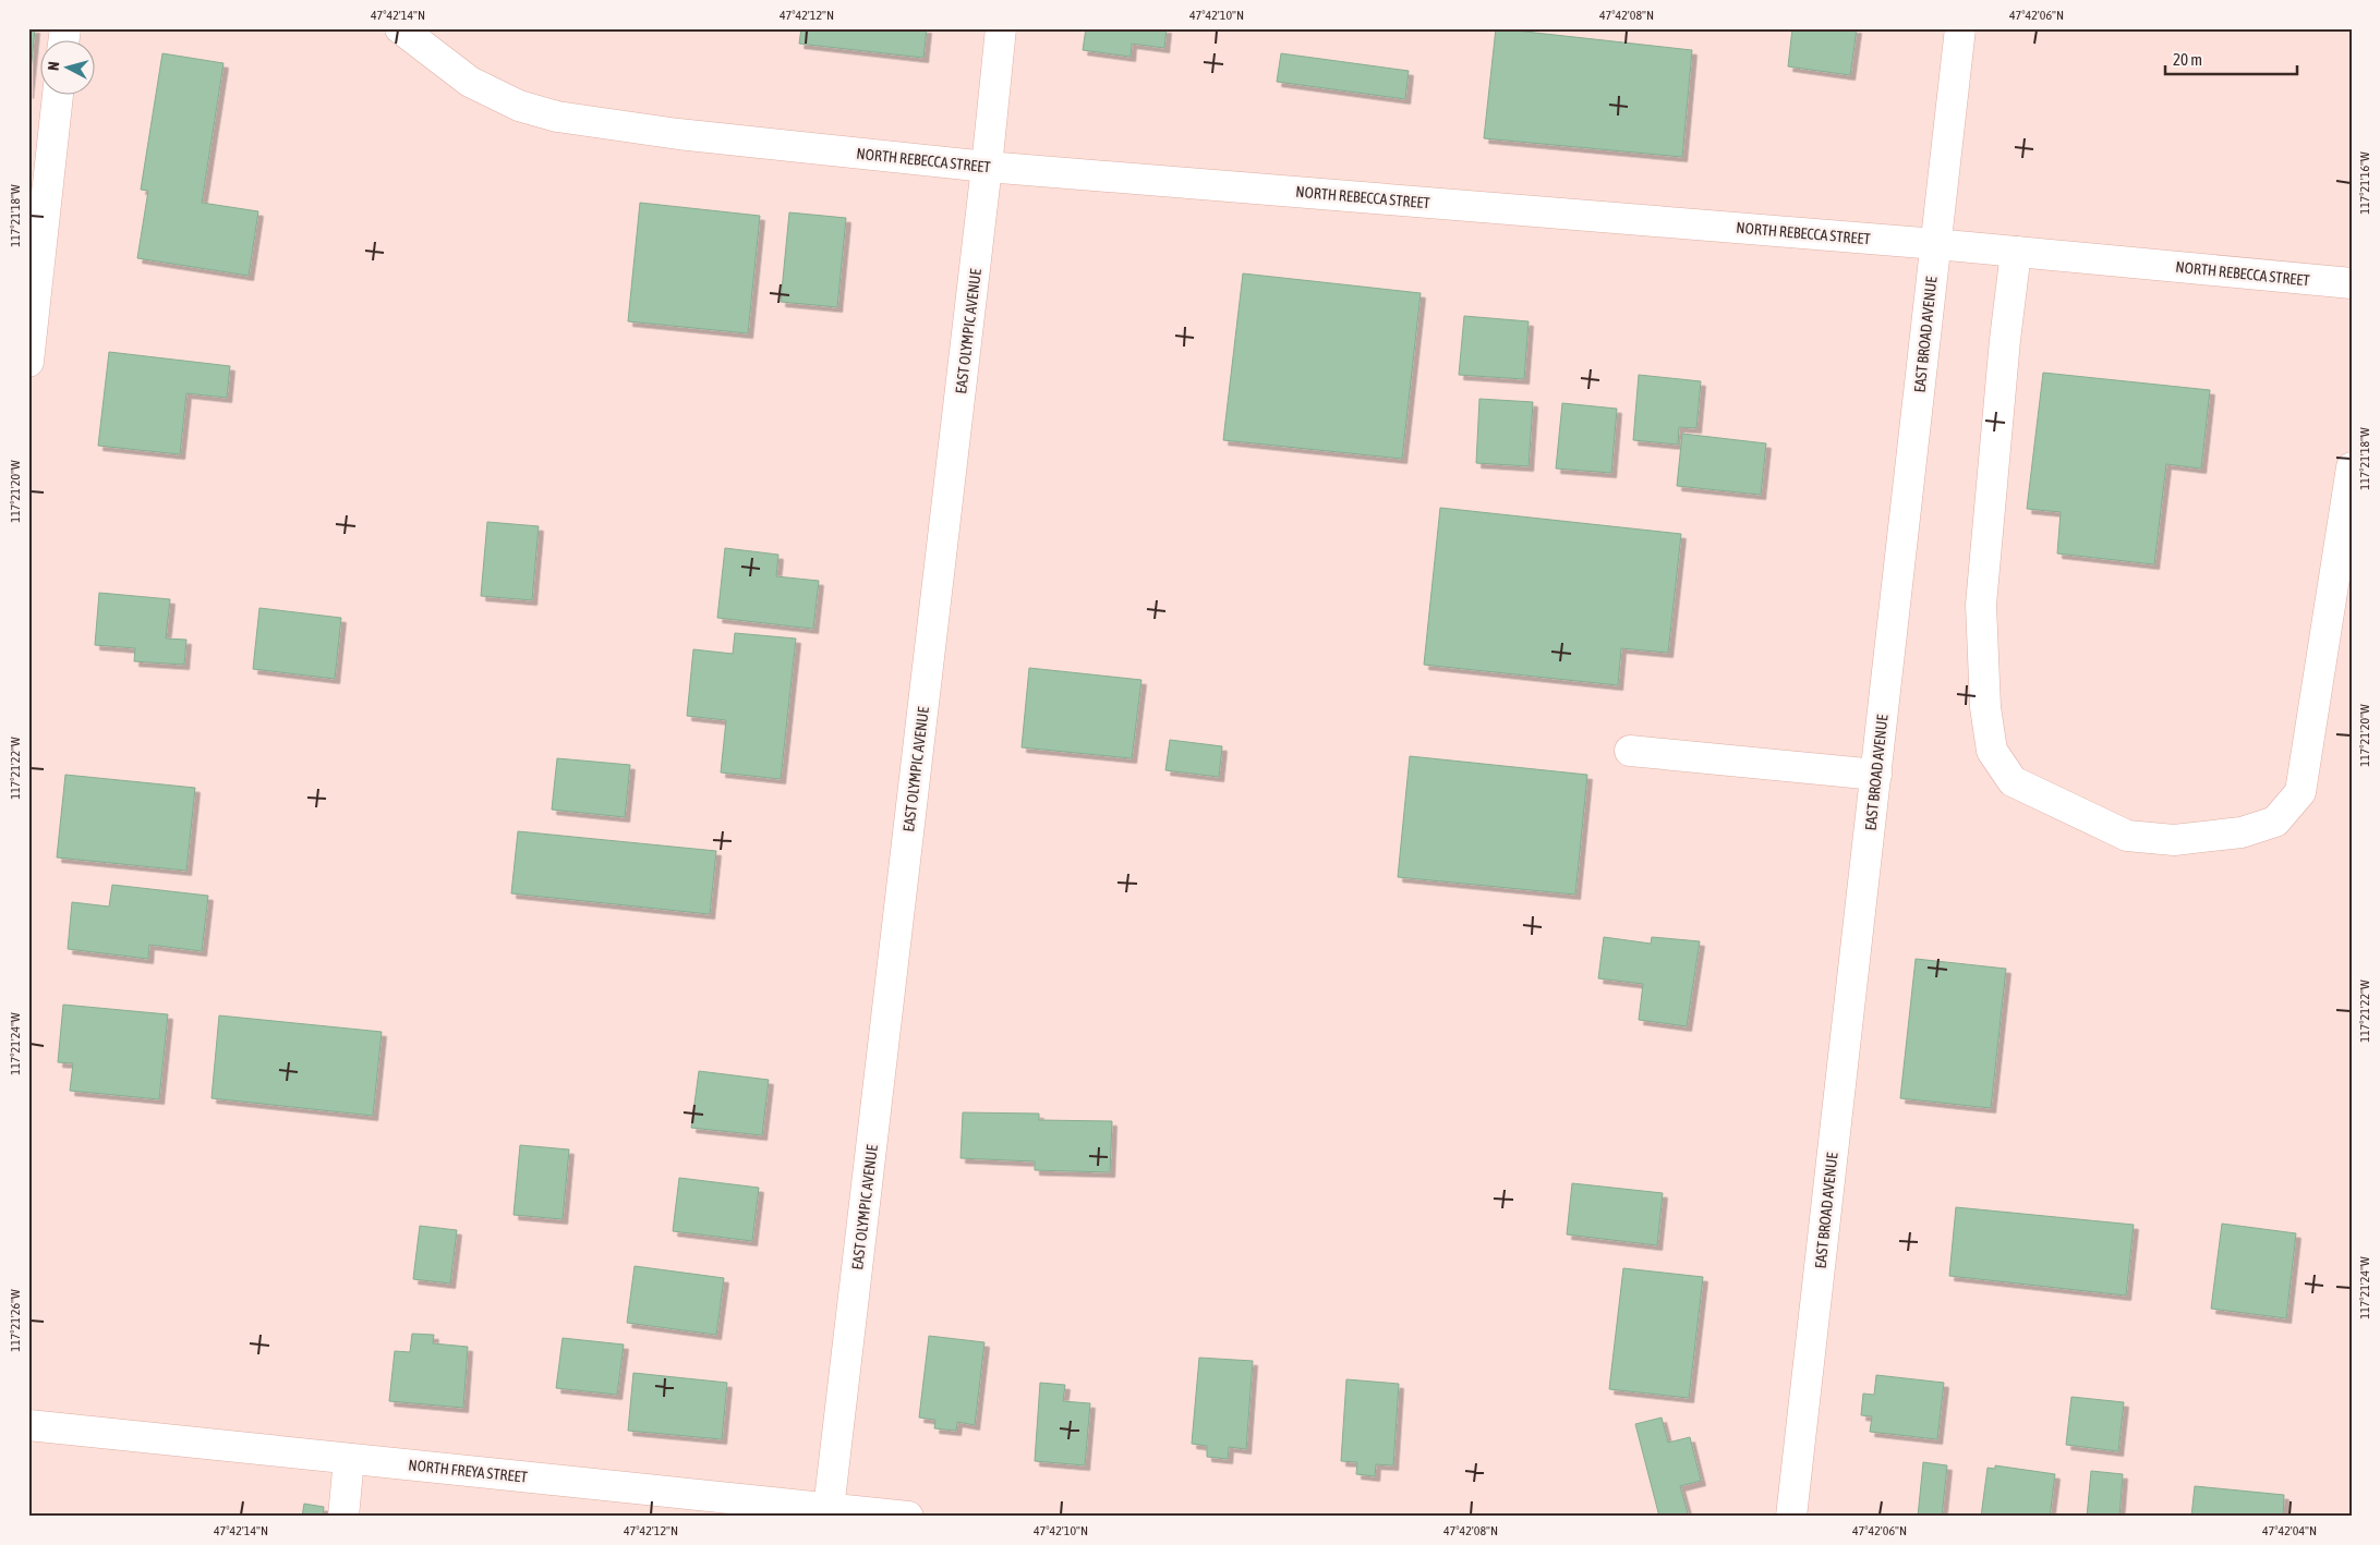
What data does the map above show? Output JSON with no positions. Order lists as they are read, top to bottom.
{
  "streets": {
    "street": [
      "NORTH REBECCA STREET",
      "EAST OLYMPIC AVENUE",
      "EAST BROAD AVENUE",
      "NORTH FREYA STREET"
    ]
  },
  "crossings": [
    ["NORTH REBECCA STREET", "EAST OLYMPIC AVENUE"],
    ["NORTH REBECCA STREET", "EAST BROAD AVENUE"],
    ["EAST OLYMPIC AVENUE", "NORTH FREYA STREET"]
  ],
  "scale_bar": "20 m",
  "north": "left",
  "coordinates": [
    "47°42'14\"N",
    "47°42'12\"N",
    "47°42'10\"N",
    "47°42'08\"N",
    "47°42'06\"N",
    "117°21'16\"W",
    "117°21'18\"W",
    "117°21'20\"W",
    "117°21'22\"W",
    "117°21'24\"W",
    "117°21'26\"W",
    "47°42'04\"N"
  ]
}
